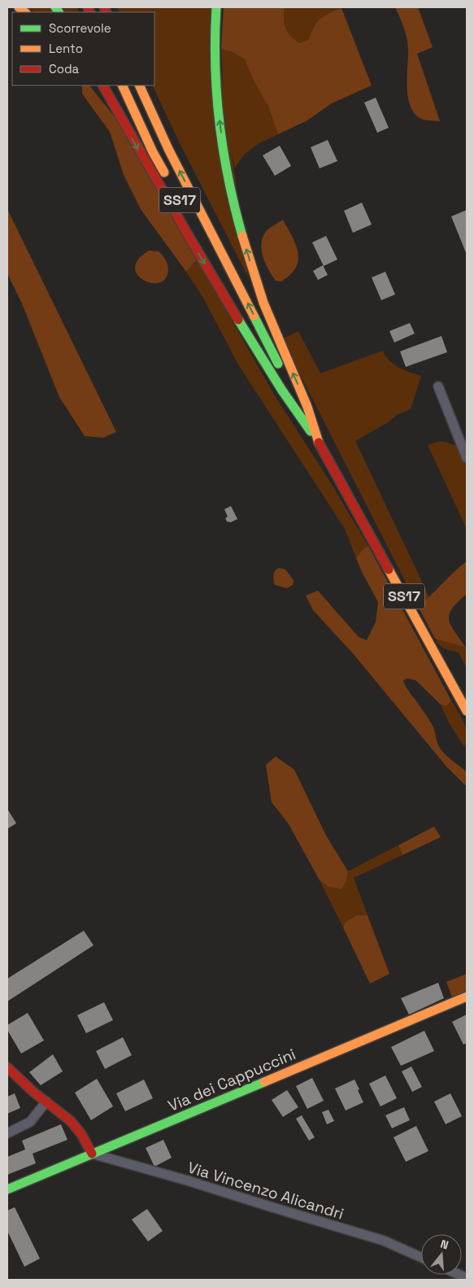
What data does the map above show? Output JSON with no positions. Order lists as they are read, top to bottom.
{
  "streets": {
    "main road": ["SS17", "Via dei Cappuccini"],
    "street": ["Via Vincenzo Alicandri"]
  },
  "crossings": [
    ["Via dei Cappuccini", "Via Vincenzo Alicandri"]
  ],
  "legend": ["Scorrevole", "Lento", "Coda"],
  "north": "top"
}
